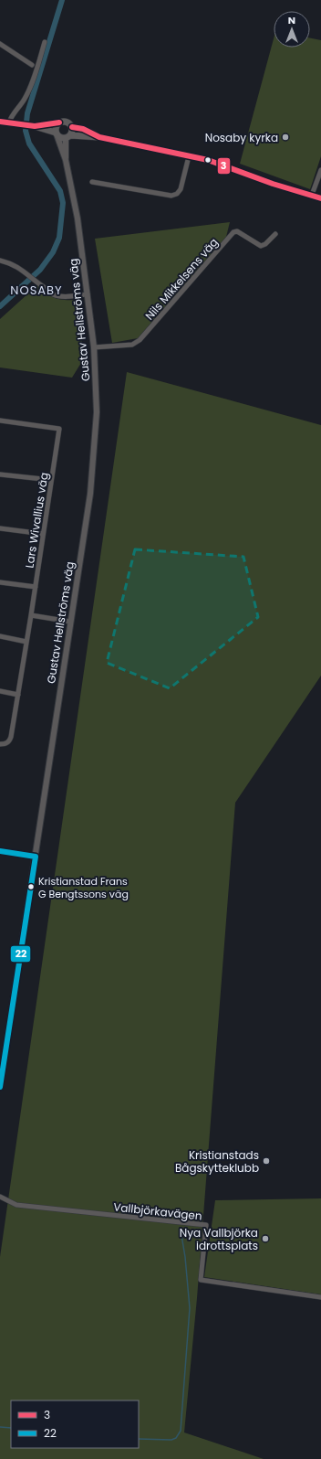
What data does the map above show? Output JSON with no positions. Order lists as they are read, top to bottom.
{
  "streets": {
    "street": [
      "Nils Mikkelsens väg",
      "Gustav Hellströms väg",
      "Lars Wivallius väg",
      "Vallbjörkavägen"
    ]
  },
  "crossings": [
    ["Nils Mikkelsens väg", "Gustav Hellströms väg"]
  ],
  "districts": ["NOSABY"],
  "places": [
    "Nosaby kyrka",
    "Kristianstad Frans G Bengtssons väg",
    "Kristianstads Bågskytteklubb",
    "Nya Vallbjörka idrottsplats"
  ],
  "lines": ["transit line 3", "transit line 22"],
  "legend": ["3", "22"],
  "north": "top"
}
